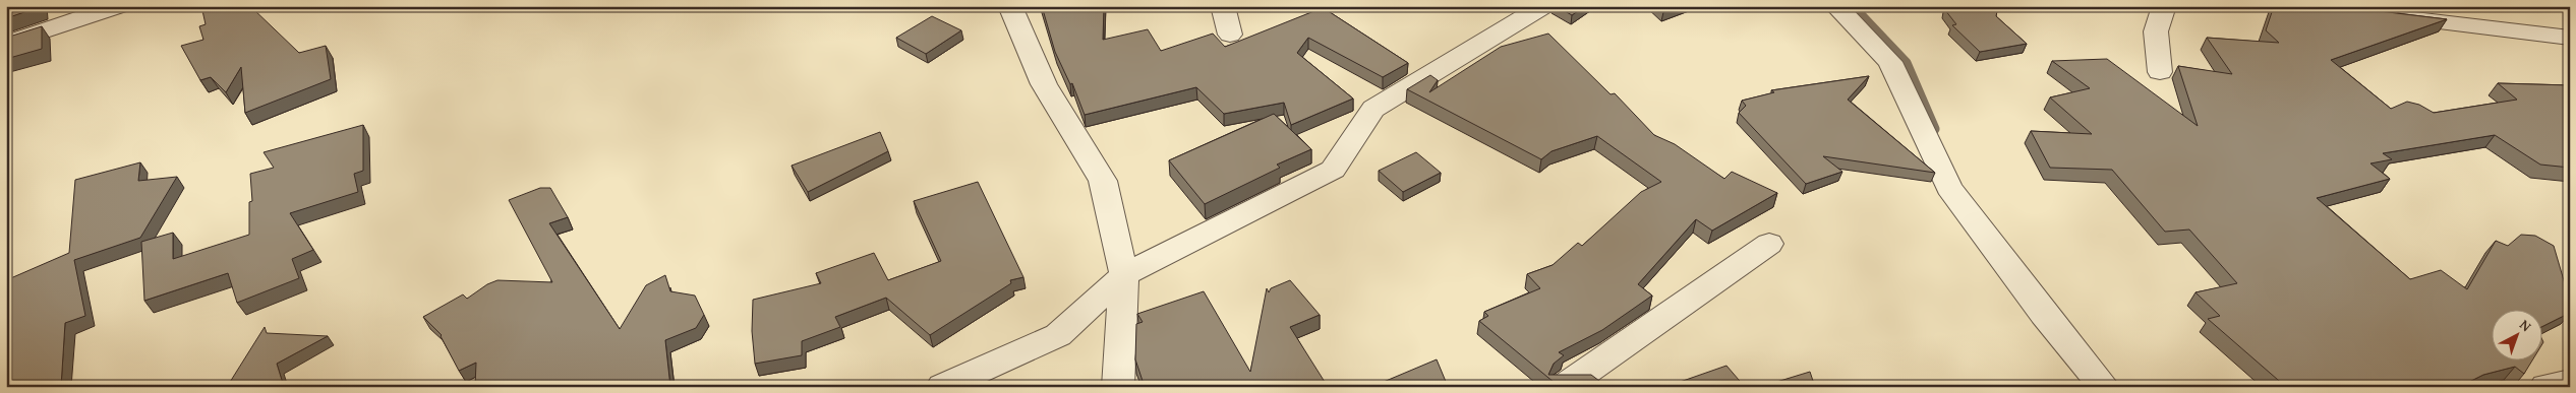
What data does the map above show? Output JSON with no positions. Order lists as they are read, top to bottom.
{
  "north": "top right"
}
